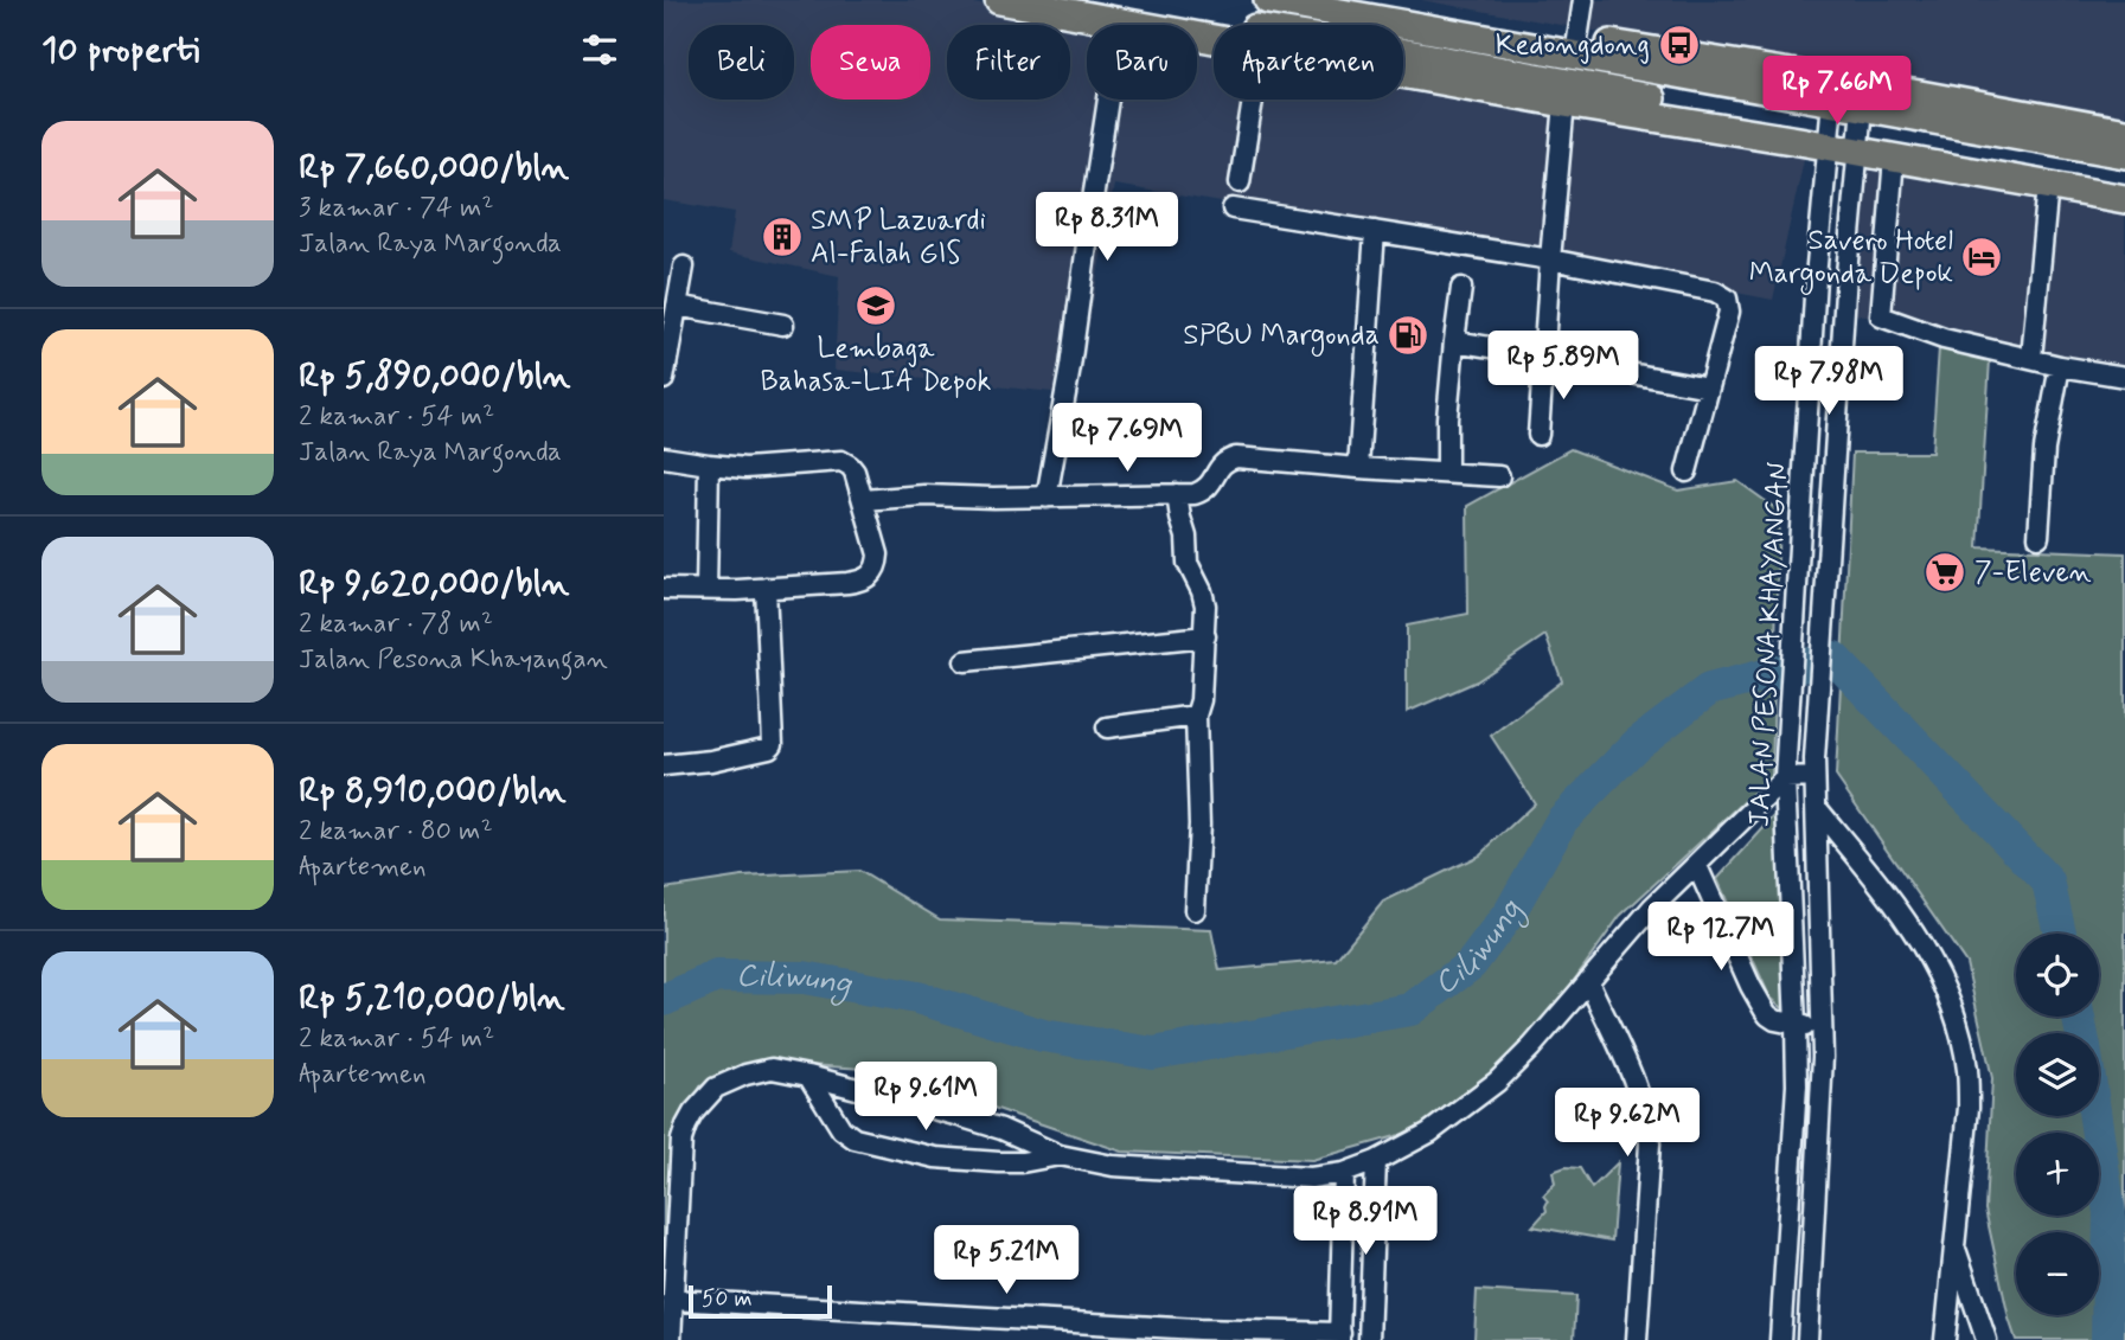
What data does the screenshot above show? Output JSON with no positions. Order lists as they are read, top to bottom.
{
  "streets": {
    "street": ["JALAN PESONA KHAYANGAN"]
  },
  "water": ["Ciliwung"],
  "places": {
    "bus stop": ["Kedongdong"],
    "building": ["SMP Lazuardi Al-Falah GIS"],
    "hotel": ["Savero Hotel Margonda Depok"],
    "school or university": ["Lembaga Bahasa-LIA Depok"],
    "fuel station": ["SPBU Margonda"],
    "supermarket": ["7-Eleven"]
  },
  "scale_bar": "50 m",
  "page": {
    "heading": "10 properti",
    "chip": [
      "Beli",
      "Sewa",
      "Filter",
      "Baru",
      "Apartemen"
    ],
    "price": [
      "Rp 7.66M",
      "Rp 8.31M",
      "Rp 5.89M",
      "Rp 7.98M",
      "Rp 7.69M",
      "Rp 12.7M",
      "Rp 9.61M",
      "Rp 9.62M",
      "Rp 8.91M",
      "Rp 5.21M"
    ],
    "list": [
      {
        "name": "Rp 7,660,000/bln",
        "note": "3 kamar · 74 m² · Jalan Raya Margonda"
      },
      {
        "name": "Rp 5,890,000/bln",
        "note": "2 kamar · 54 m² · Jalan Raya Margonda"
      },
      {
        "name": "Rp 9,620,000/bln",
        "note": "2 kamar · 78 m² · Jalan Pesona Khayangan"
      },
      {
        "name": "Rp 8,910,000/bln",
        "note": "2 kamar · 80 m² · Apartemen"
      },
      {
        "name": "Rp 5,210,000/bln",
        "note": "2 kamar · 54 m² · Apartemen"
      }
    ],
    "map_buttons": ["+", "−"],
    "scale": "50 m"
  }
}
